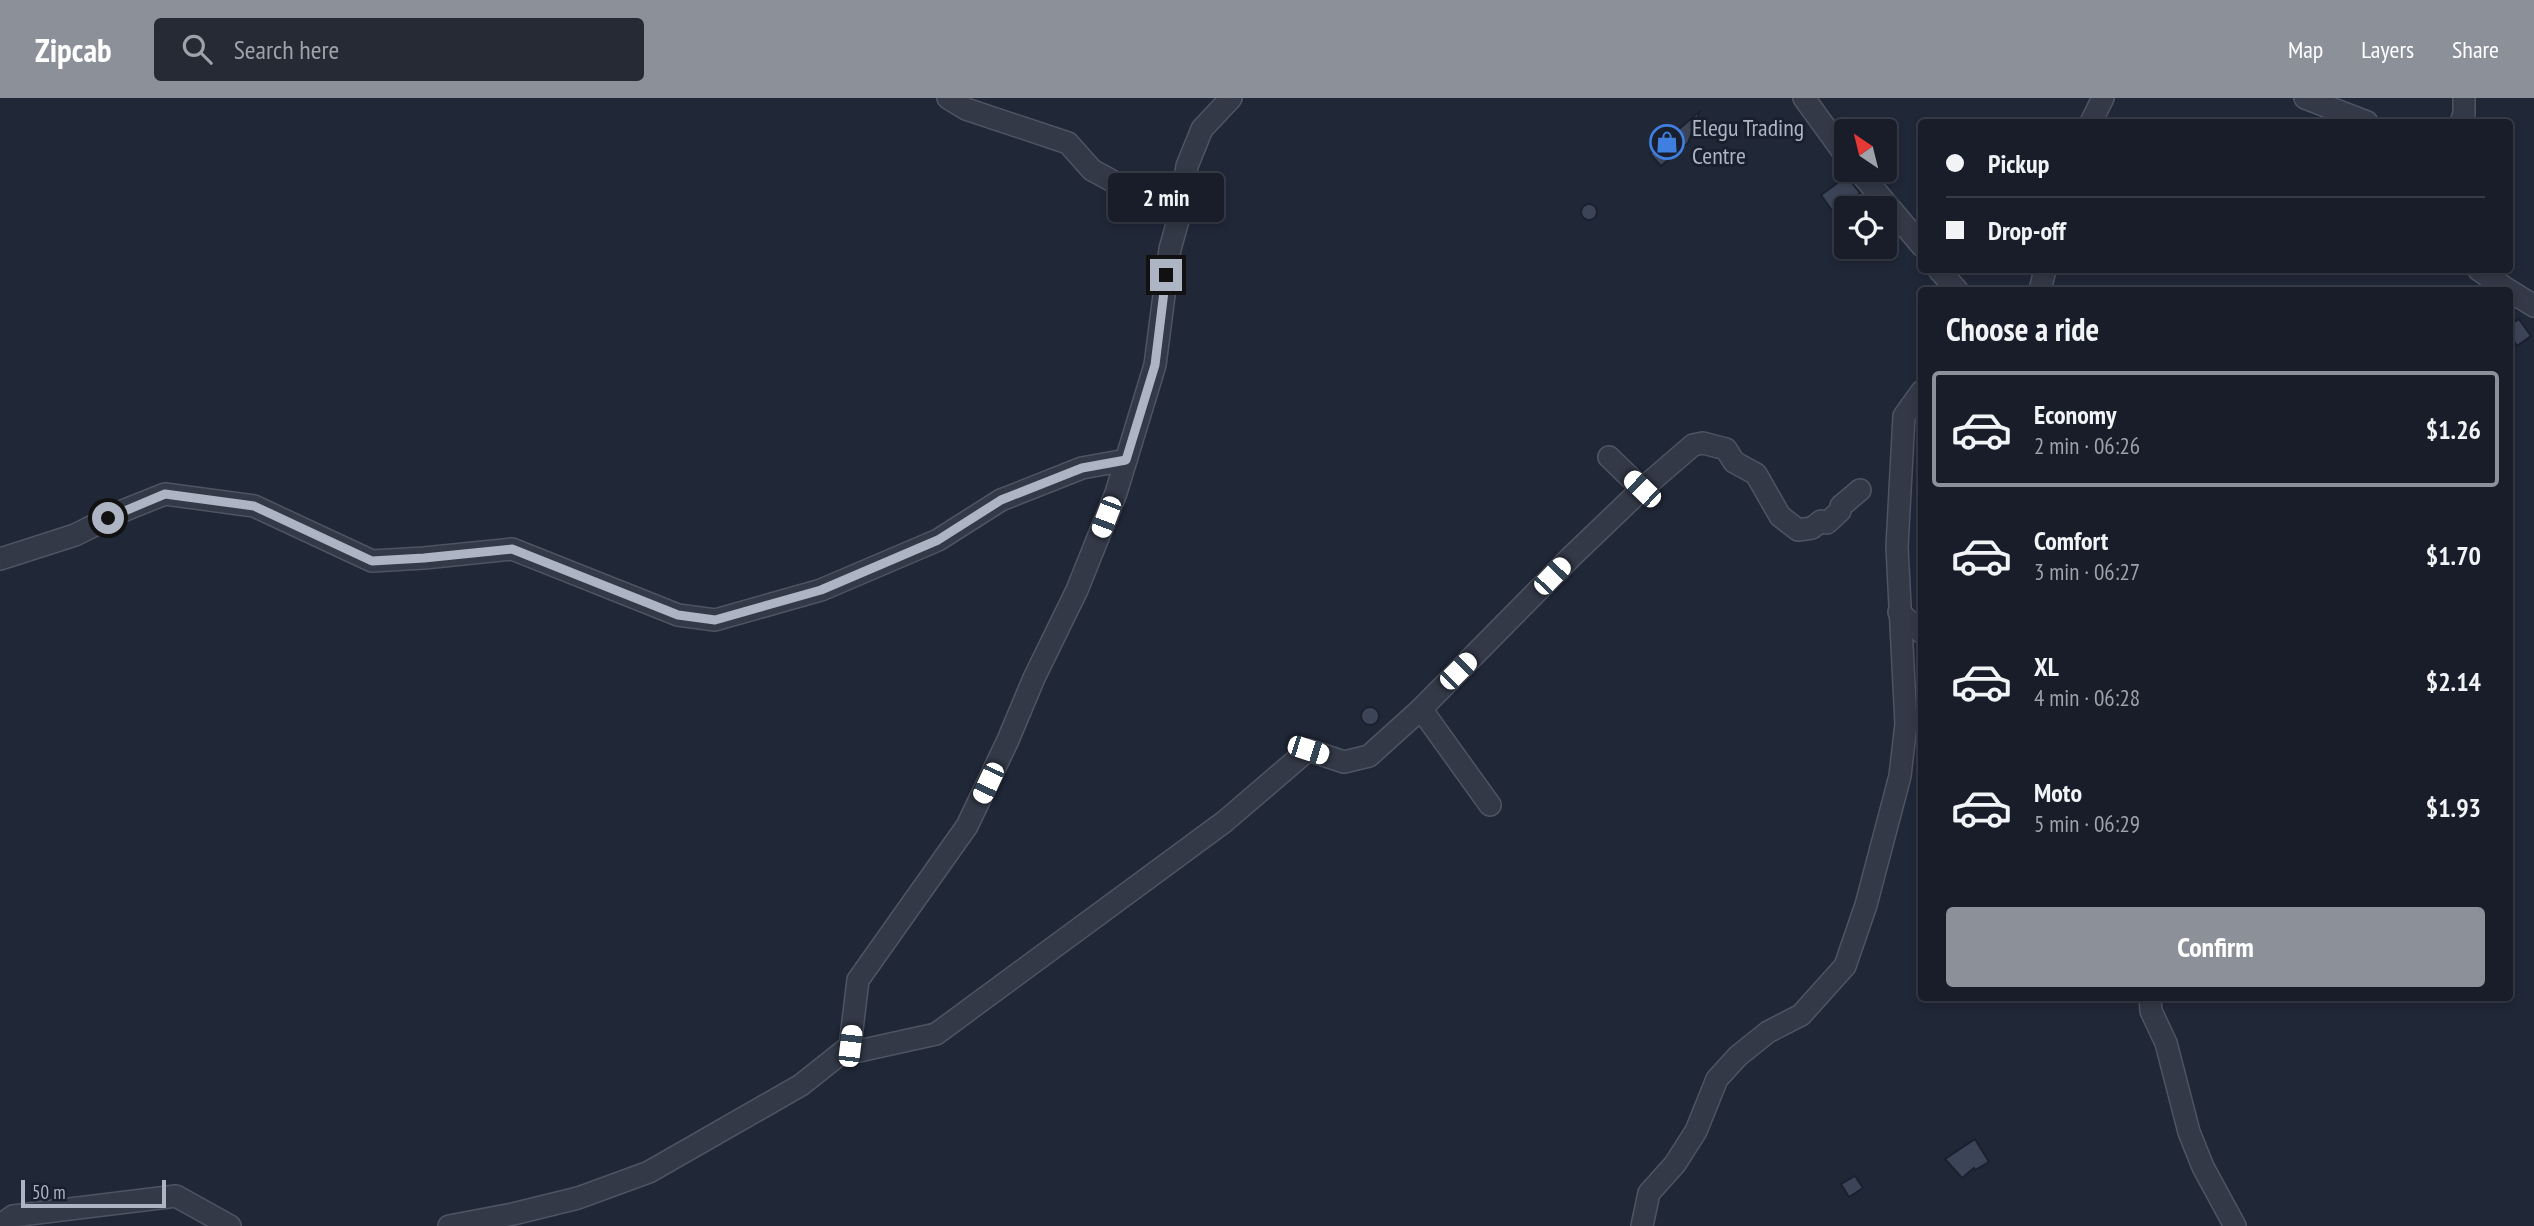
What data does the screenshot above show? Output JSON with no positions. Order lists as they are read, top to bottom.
{
  "places": {
    "shop": ["Elegu Trading Centre"]
  },
  "scale_bar": "50 m",
  "north": "top left",
  "page": {
    "header": "Zipcab",
    "search": "Search here",
    "nav": ["Map", "Layers", "Share"],
    "banner": ["Pickup", "Drop-off"],
    "bubble": "2 min",
    "heading": "Choose a ride",
    "list": [
      {
        "name": "Economy",
        "note": "2 min · 06:26",
        "value": "$1.26"
      },
      {
        "name": "Comfort",
        "note": "3 min · 06:27",
        "value": "$1.70"
      },
      {
        "name": "XL",
        "note": "4 min · 06:28",
        "value": "$2.14"
      },
      {
        "name": "Moto",
        "note": "5 min · 06:29",
        "value": "$1.93"
      }
    ],
    "buttons": "Confirm",
    "scale": "50 m"
  }
}
